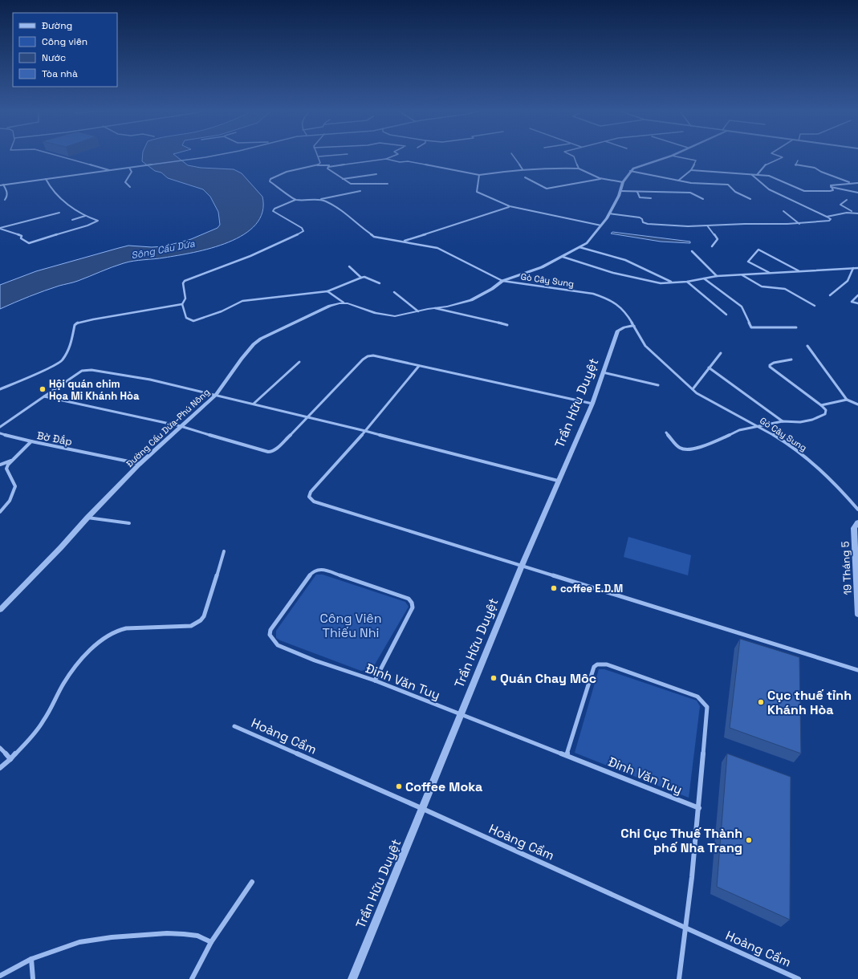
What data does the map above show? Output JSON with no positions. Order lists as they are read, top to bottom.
{
  "streets": {
    "street": [
      "Gò Cây Sung",
      "Trần Hữu Duyệt",
      "Đường Cầu Dứa-Phú Nông",
      "Bờ Đắp",
      "19 Tháng 5",
      "Đinh Văn Tuy",
      "Hoàng Cầm"
    ]
  },
  "crossings": [
    ["Gò Cây Sung", "Trần Hữu Duyệt"],
    ["Trần Hữu Duyệt", "Đinh Văn Tuy"],
    ["Trần Hữu Duyệt", "Hoàng Cầm"],
    ["Đường Cầu Dứa-Phú Nông", "Bờ Đắp"]
  ],
  "water": ["Sông Cầu Dứa"],
  "parks": ["Công Viên Thiếu Nhi"],
  "places": [
    "Hội quán chim Họa Mi Khánh Hòa",
    "coffee E.D.M",
    "Quán Chay Môc",
    "Cục thuế tỉnh Khánh Hòa",
    "Coffee Moka",
    "Chi Cục Thuế Thành phố Nha Trang"
  ],
  "legend": [
    "Đường",
    "Công viên",
    "Nước",
    "Tòa nhà"
  ]
}
